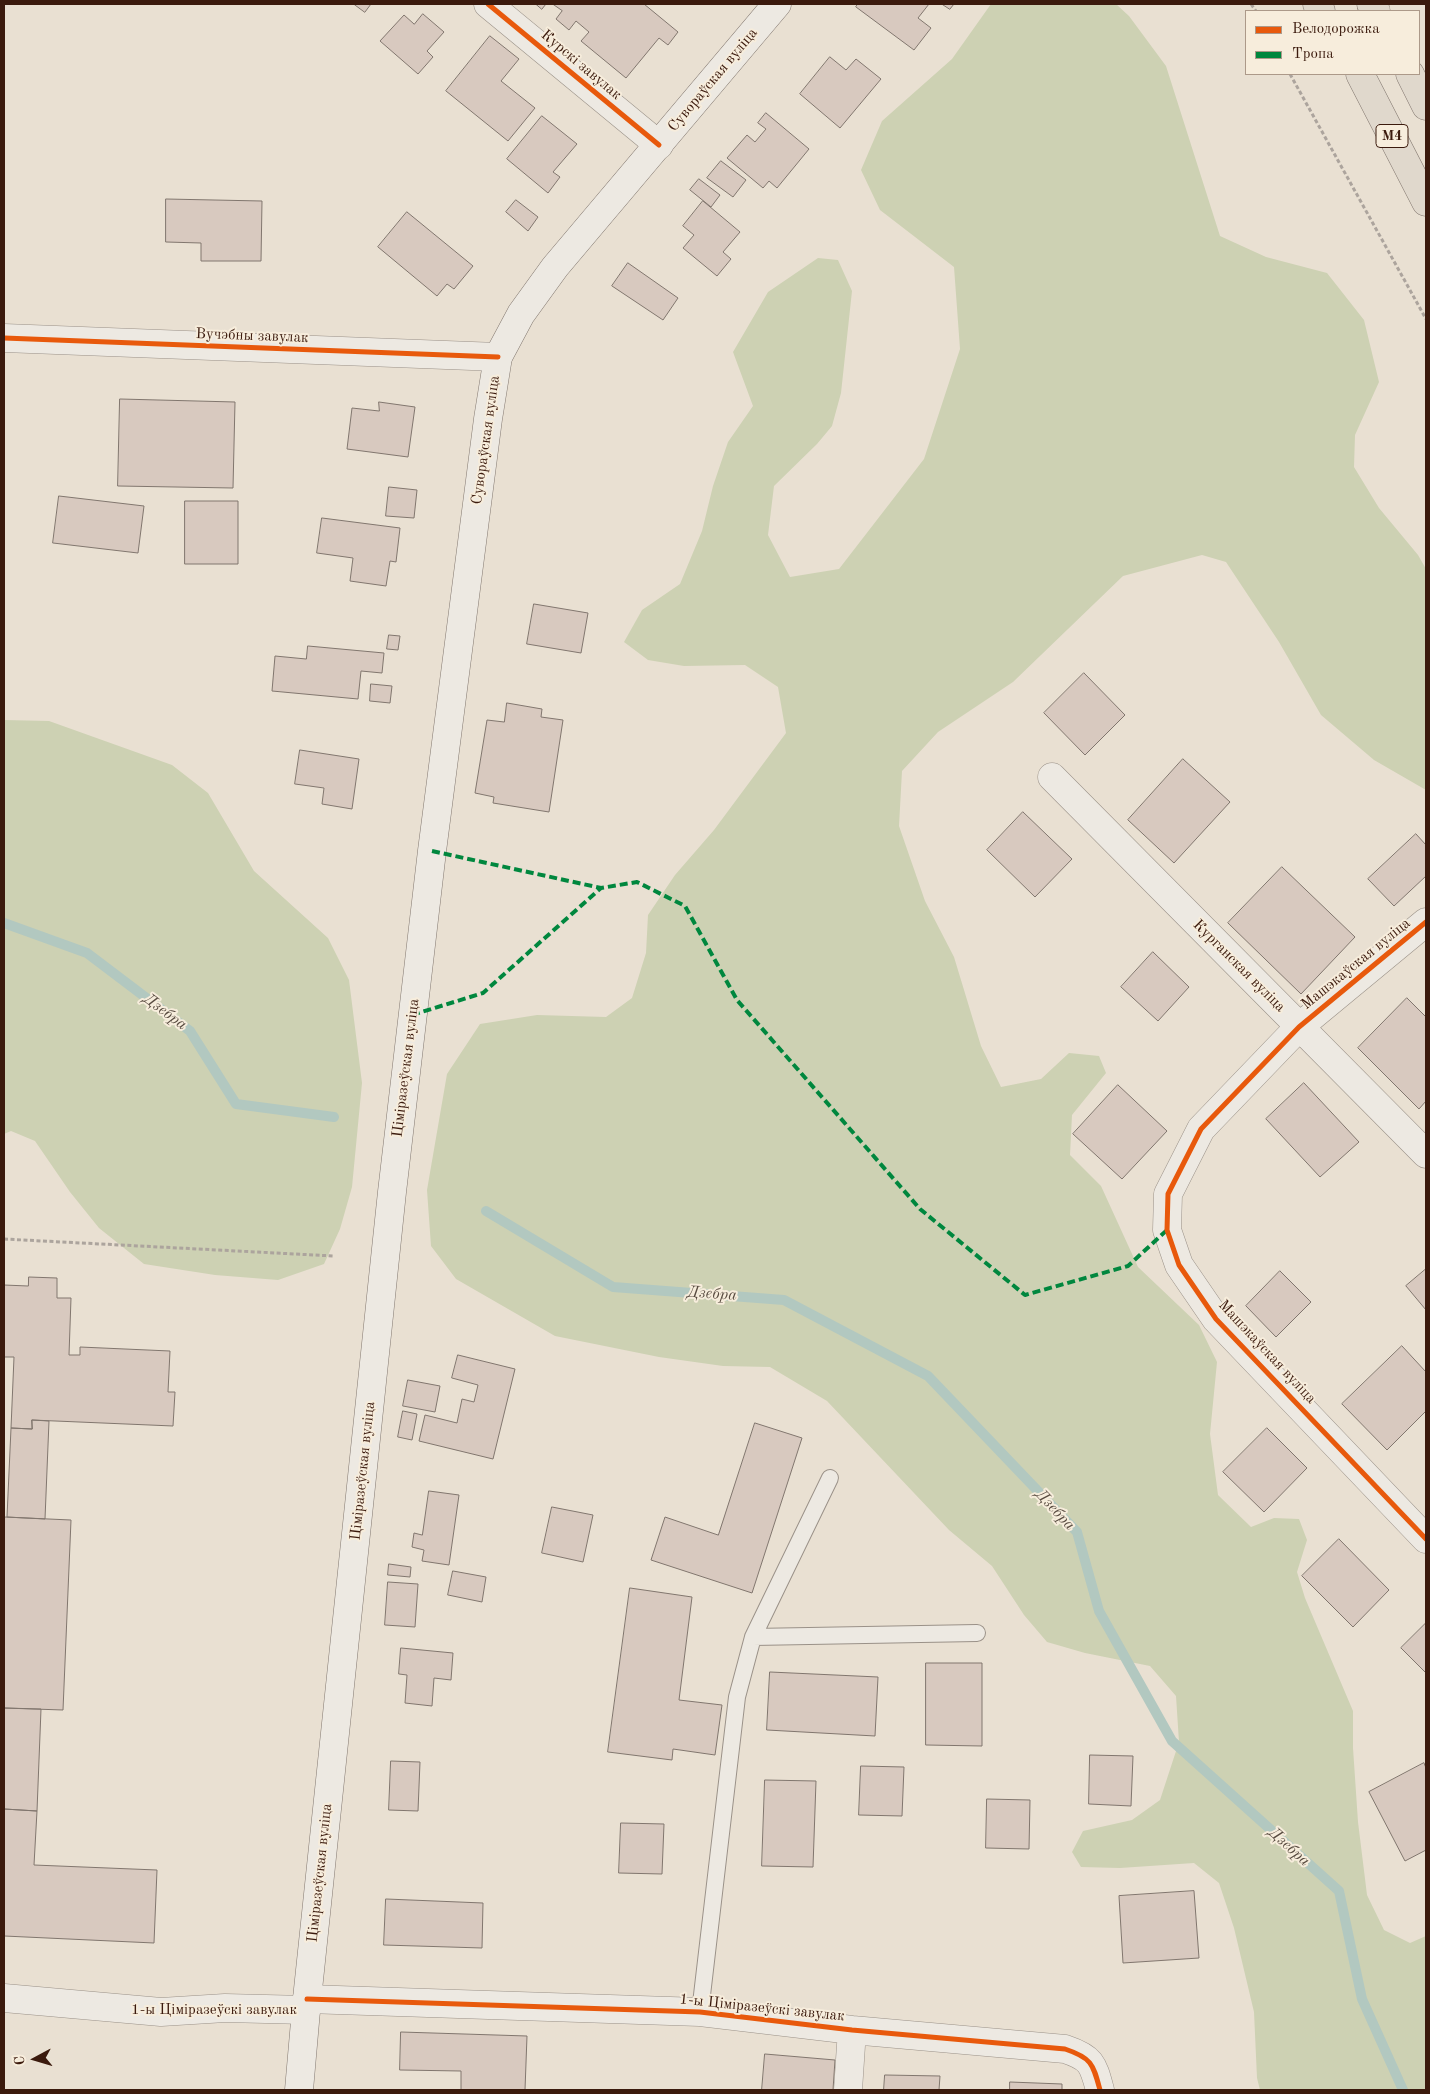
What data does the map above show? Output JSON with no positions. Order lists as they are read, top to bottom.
{
  "streets": {
    "main road": ["М4"],
    "street": [
      "Курскі завулак",
      "Сувораўская вуліца",
      "Вучэбны завулак",
      "Машэкаўская вуліца",
      "Курганская вуліца",
      "Ціміразеўская вуліца",
      "1-ы Ціміразеўскі завулак"
    ]
  },
  "crossings": [
    ["Курскі завулак", "Сувораўская вуліца"],
    ["Сувораўская вуліца", "Вучэбны завулак"],
    ["Сувораўская вуліца", "Ціміразеўская вуліца"],
    ["Машэкаўская вуліца", "Курганская вуліца"],
    ["Ціміразеўская вуліца", "1-ы Ціміразеўскі завулак"]
  ],
  "water": ["Дзебра"],
  "legend": ["Велодорожка", "Тропа"],
  "north": "left"
}
